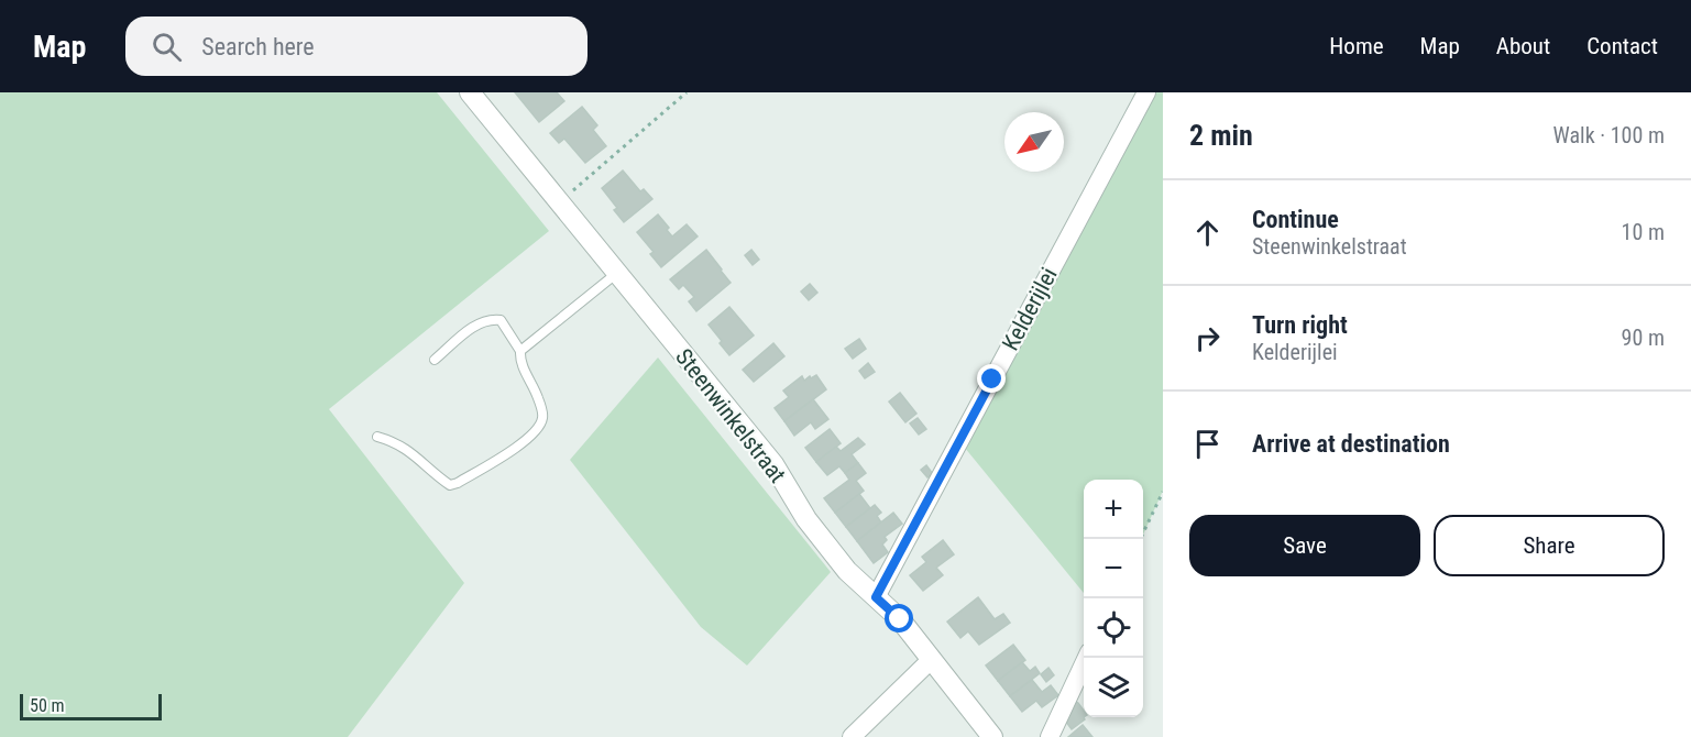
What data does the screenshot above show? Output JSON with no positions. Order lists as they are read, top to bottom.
{
  "streets": {
    "street": ["Kelderijlei", "Steenwinkelstraat"]
  },
  "crossings": [
    ["Kelderijlei", "Steenwinkelstraat"]
  ],
  "scale_bar": "50 m",
  "north": "bottom left",
  "page": {
    "header": "Map",
    "search": "Search here",
    "nav": [
      "Home",
      "Map",
      "About",
      "Contact"
    ],
    "heading": ["2 min", "Walk · 100 m"],
    "list": [
      ["Continue", "Steenwinkelstraat", "10 m"],
      ["Turn right", "Kelderijlei", "90 m"],
      "Arrive at destination"
    ],
    "map_buttons": ["+", "−"],
    "buttons": ["Save", "Share"],
    "scale": "50 m"
  }
}
